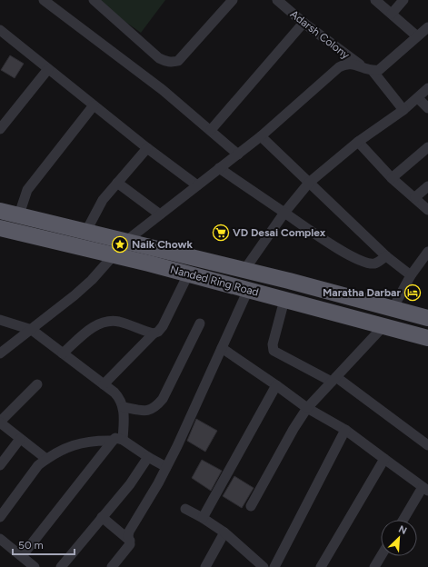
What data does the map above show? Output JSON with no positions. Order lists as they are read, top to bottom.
{
  "streets": {
    "highway": ["Nanded Ring Road"],
    "street": ["Adarsh Colony"]
  },
  "places": {
    "supermarket": ["VD Desai Complex"],
    "place": ["Naik Chowk"],
    "hotel": ["Maratha Darbar"]
  },
  "scale_bar": "50 m",
  "north": "top right"
}
